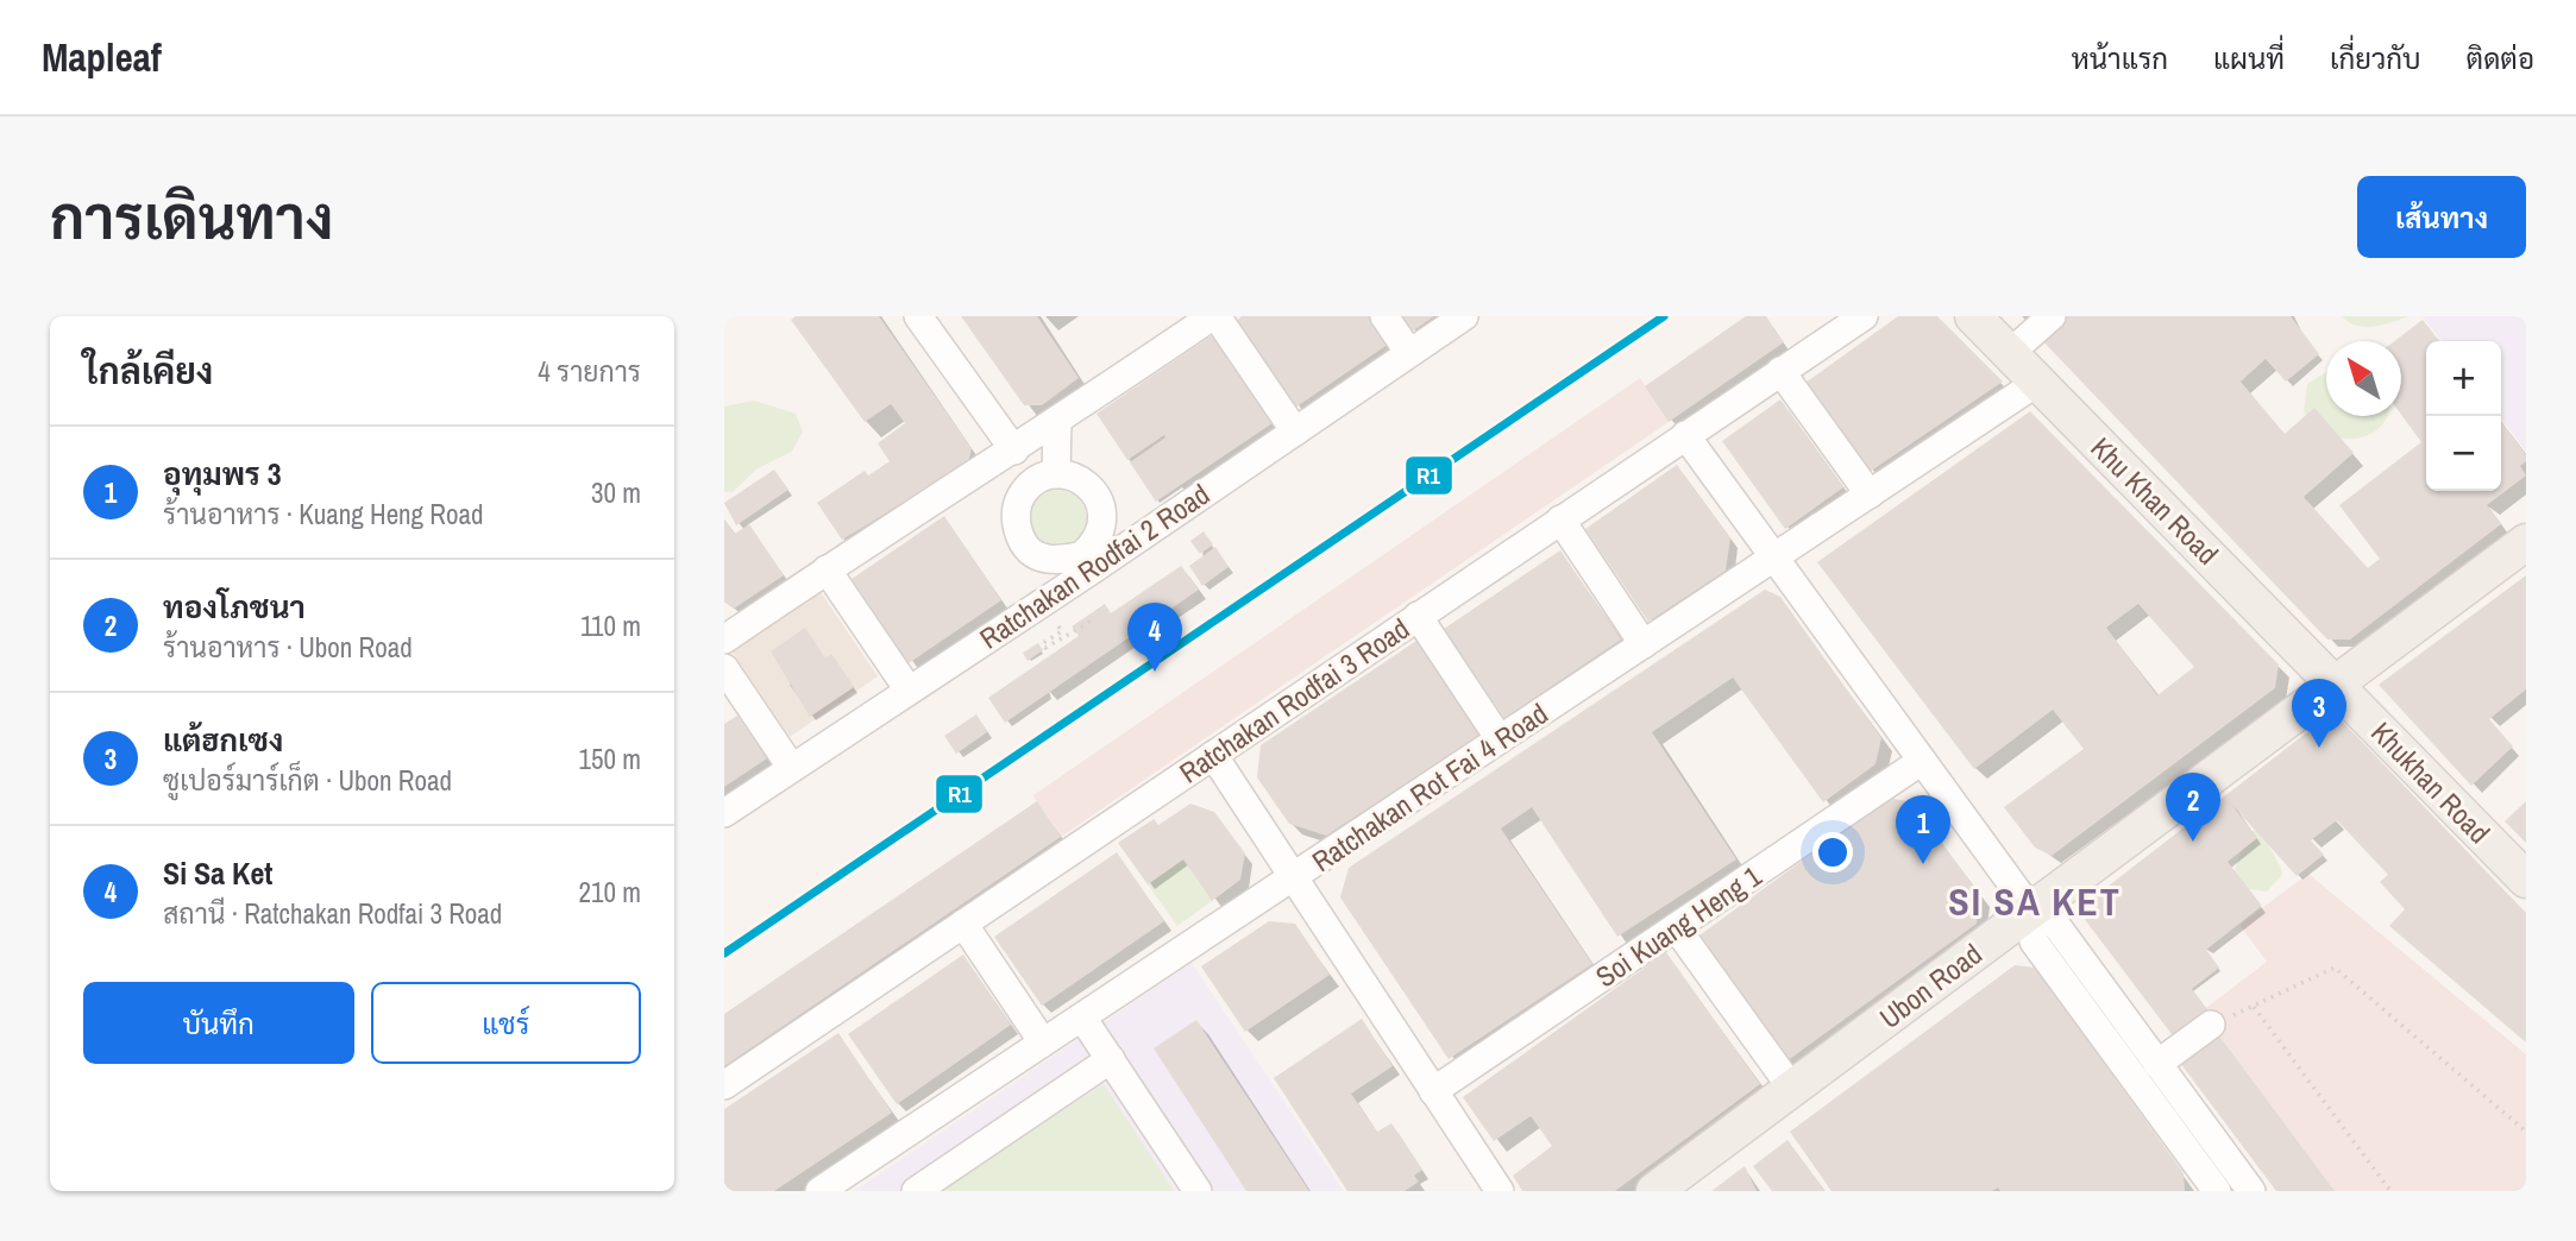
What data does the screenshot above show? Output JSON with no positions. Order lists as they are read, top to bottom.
{
  "streets": {
    "main road": ["Khu Khan Road", "Khukhan Road", "Ubon Road"],
    "street": [
      "Ratchakan Rodfai 2 Road",
      "Ratchakan Rodfai 3 Road",
      "Ratchakan Rot Fai 4 Road",
      "Soi Kuang Heng 1"
    ]
  },
  "crossings": [
    ["Khu Khan Road", "Khukhan Road"],
    ["Khu Khan Road", "Ratchakan Rot Fai 4 Road"],
    ["Khu Khan Road", "Ubon Road"],
    ["Khukhan Road", "Ubon Road"]
  ],
  "districts": ["SI SA KET"],
  "lines": ["transit line R1"],
  "north": "top left",
  "page": {
    "header": "Mapleaf",
    "nav": [
      "หน้าแรก",
      "แผนที่",
      "เกี่ยวกับ",
      "ติดต่อ"
    ],
    "buttons": [
      "เส้นทาง",
      ["บันทึก", "แชร์"]
    ],
    "title": "การเดินทาง",
    "heading": ["ใกล้เคียง", "4 รายการ"],
    "map_buttons": ["+", "−"],
    "list": [
      {
        "mark": "1",
        "name": "อุทุมพร 3",
        "note": "ร้านอาหาร · Kuang Heng Road",
        "value": "30 m"
      },
      {
        "mark": "2",
        "name": "ทองโภชนา",
        "note": "ร้านอาหาร · Ubon Road",
        "value": "110 m"
      },
      {
        "mark": "3",
        "name": "แต้ฮกเซง",
        "note": "ซูเปอร์มาร์เก็ต · Ubon Road",
        "value": "150 m"
      },
      {
        "mark": "4",
        "name": "Si Sa Ket",
        "note": "สถานี · Ratchakan Rodfai 3 Road",
        "value": "210 m"
      }
    ],
    "pins": [
      "4",
      "3",
      "2",
      "1"
    ]
  }
}
